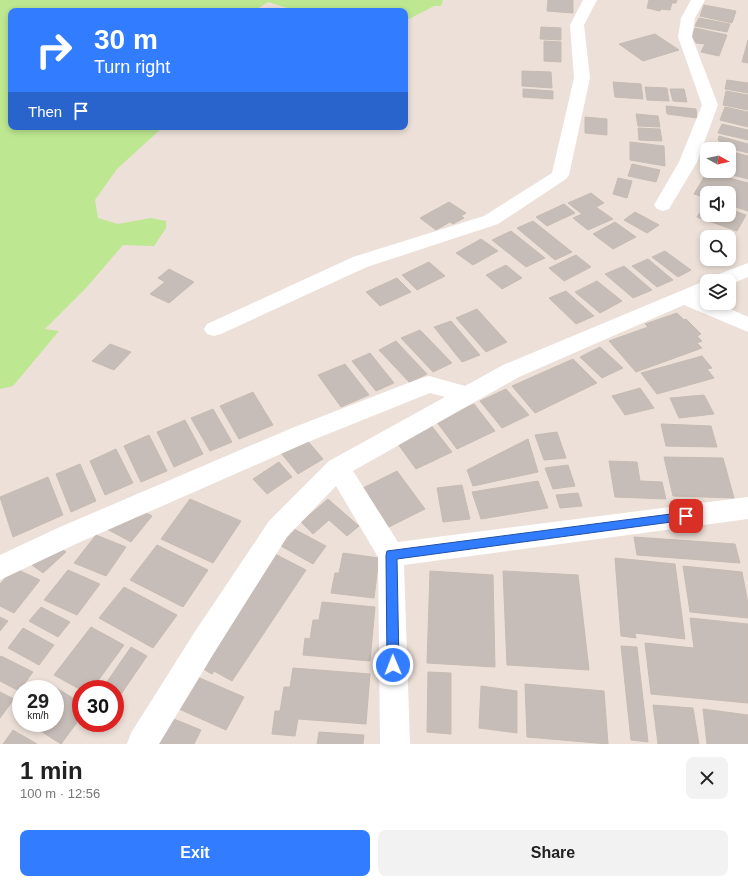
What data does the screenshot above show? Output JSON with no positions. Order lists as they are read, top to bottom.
{
  "north": "right",
  "page": {
    "turn": ["30 m", "Turn right"],
    "then": "Then",
    "speed": "29 km/h",
    "limit": "30",
    "heading": ["1 min", "100 m · 12:56"],
    "buttons": ["Exit", "Share"]
  }
}
